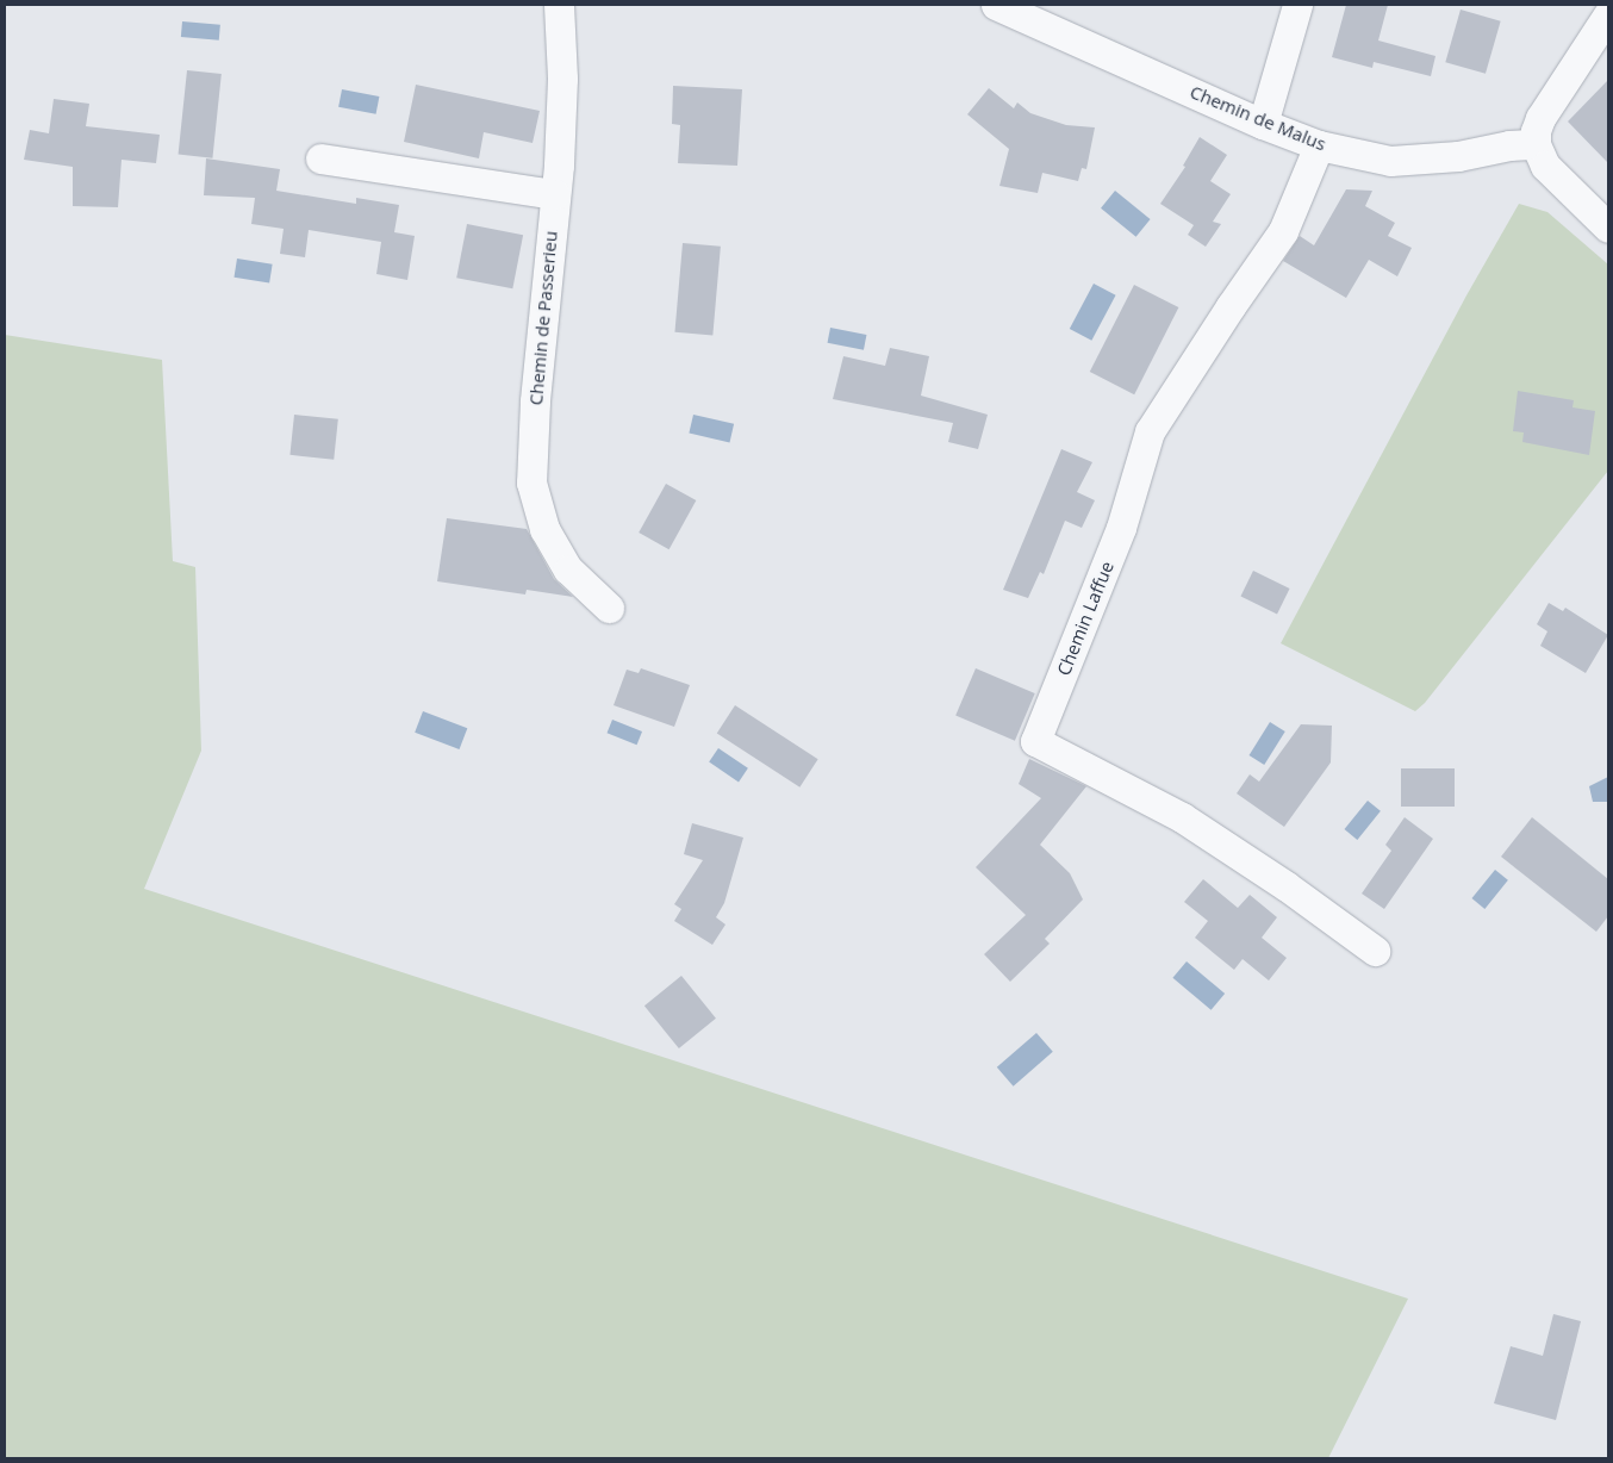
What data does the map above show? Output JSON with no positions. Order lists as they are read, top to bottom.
{
  "streets": {
    "street": ["Chemin de Malus", "Chemin de Passerieu", "Chemin Laffue"]
  },
  "crossings": [
    ["Chemin de Malus", "Chemin Laffue"]
  ]
}
